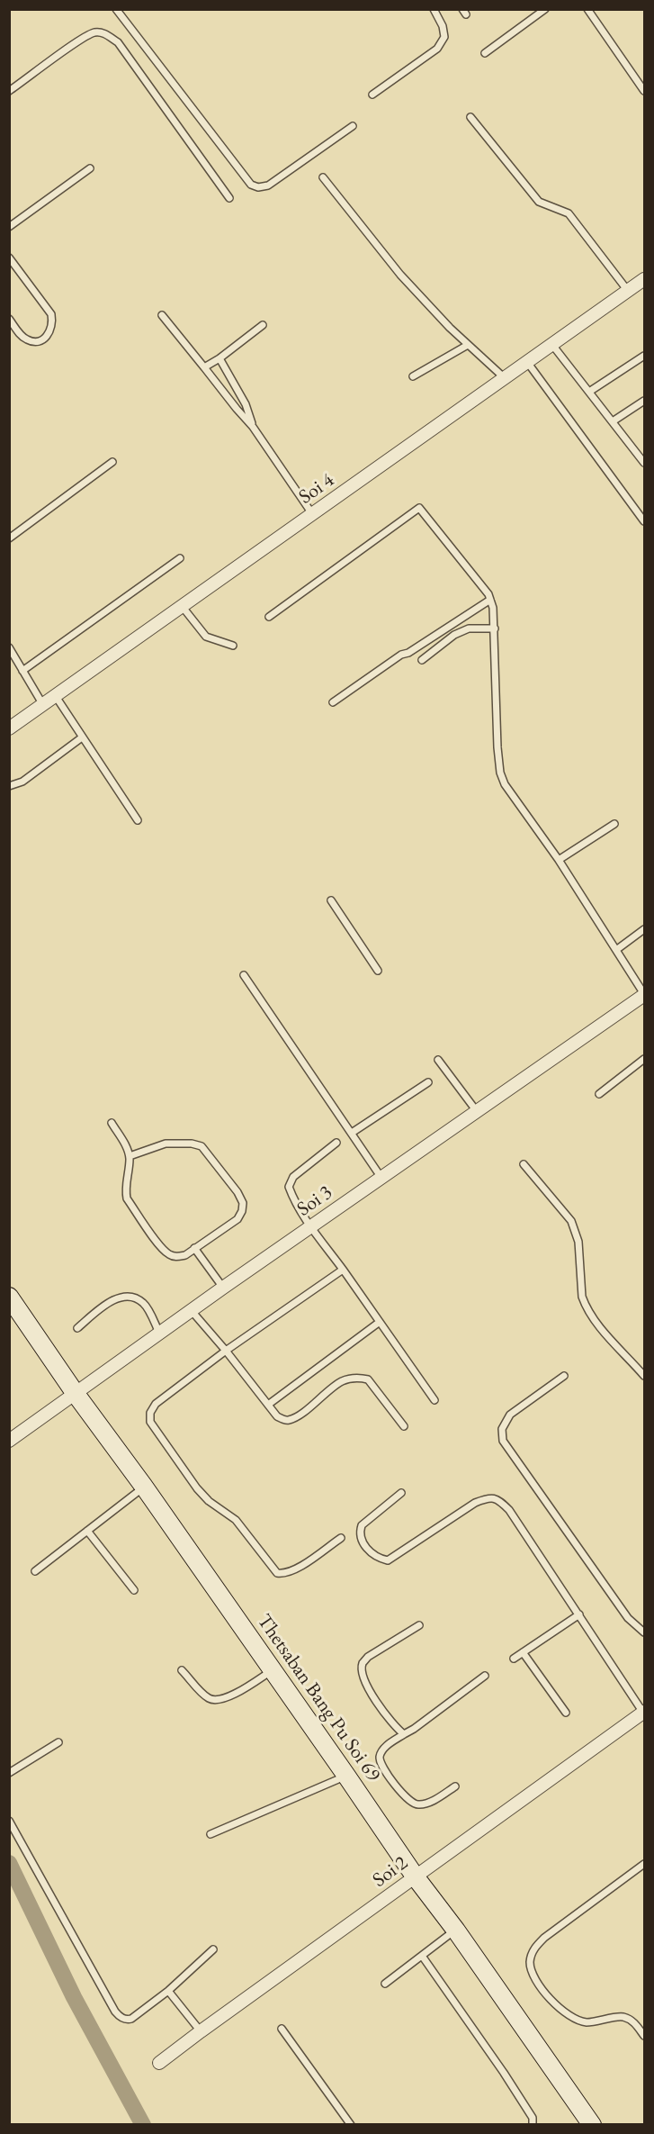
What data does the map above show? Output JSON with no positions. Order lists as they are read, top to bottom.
{
  "streets": {
    "street": [
      "Soi 4",
      "Soi 3",
      "Thetsaban Bang Pu Soi 69",
      "Soi 2"
    ]
  },
  "crossings": [
    ["Soi 3", "Thetsaban Bang Pu Soi 69"],
    ["Thetsaban Bang Pu Soi 69", "Soi 2"]
  ]
}
